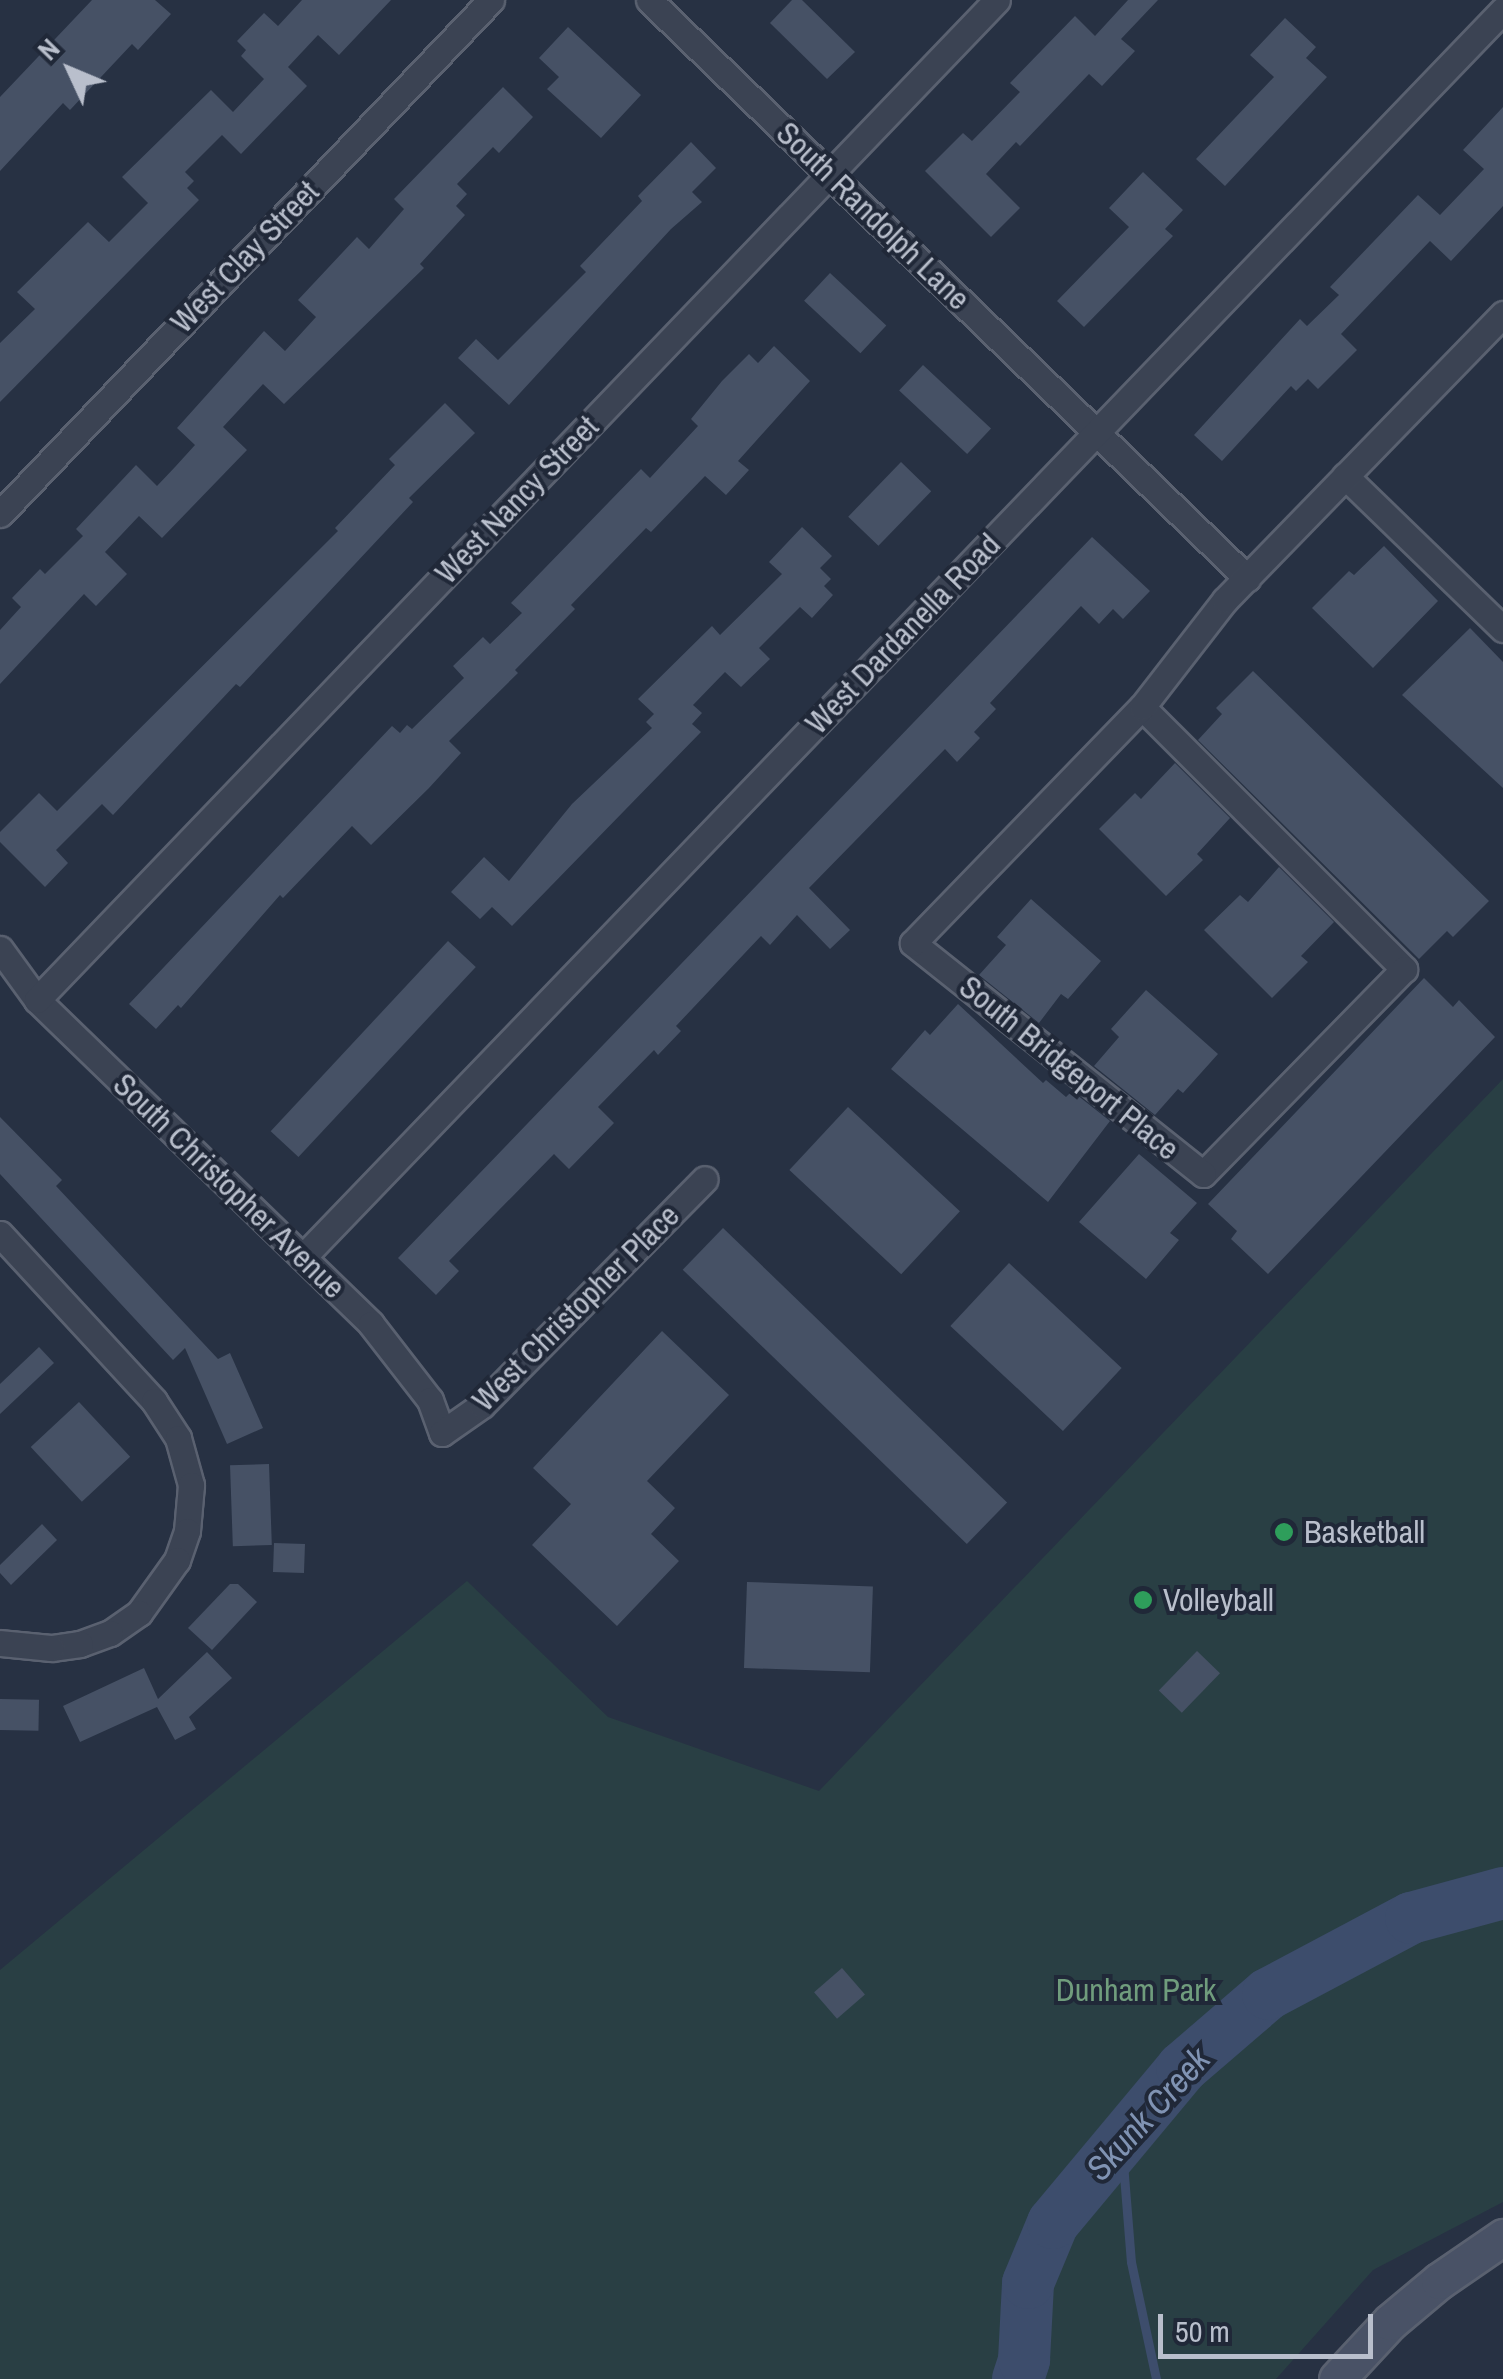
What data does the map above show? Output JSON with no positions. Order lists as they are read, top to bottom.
{
  "streets": {
    "street": [
      "South Randolph Lane",
      "West Clay Street",
      "West Nancy Street",
      "West Dardanella Road",
      "South Bridgeport Place",
      "South Christopher Avenue",
      "West Christopher Place"
    ]
  },
  "crossings": [
    ["South Randolph Lane", "West Nancy Street"],
    ["South Randolph Lane", "West Dardanella Road"],
    ["West Nancy Street", "South Christopher Avenue"],
    ["West Dardanella Road", "South Christopher Avenue"],
    ["South Christopher Avenue", "West Christopher Place"]
  ],
  "water": ["Skunk Creek"],
  "parks": ["Dunham Park"],
  "places": ["Basketball", "Volleyball"],
  "scale_bar": "50 m",
  "north": "top left"
}
